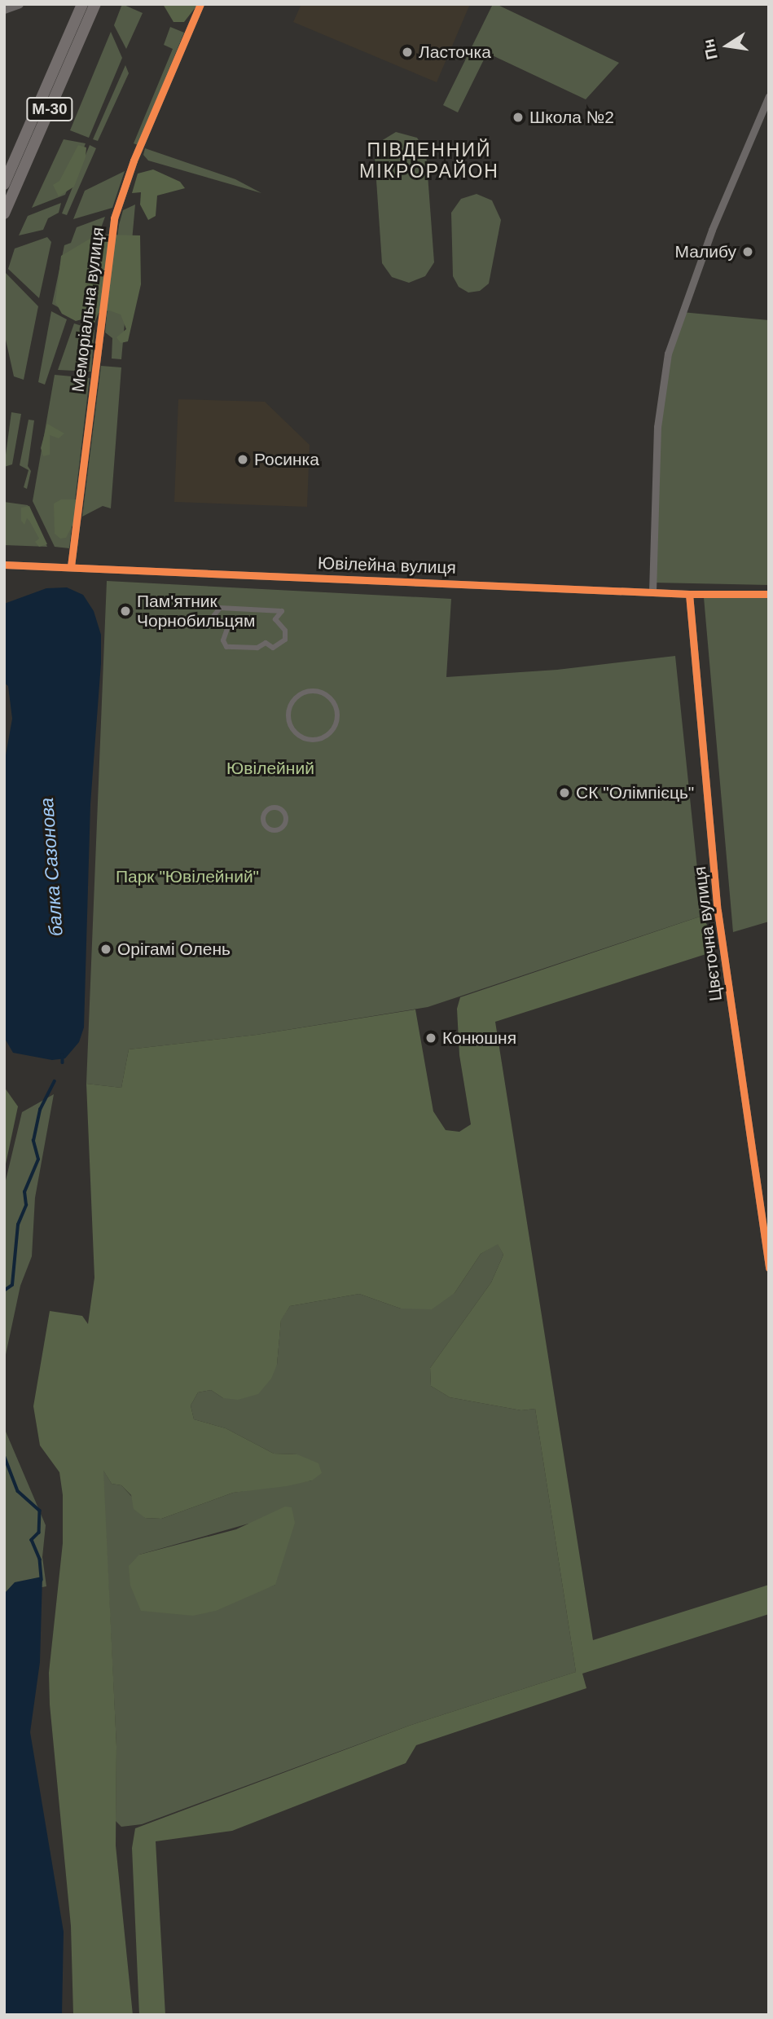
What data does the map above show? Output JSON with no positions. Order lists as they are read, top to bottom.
{
  "streets": {
    "highway": ["М-30"],
    "street": ["Меморіальна вулиця", "Ювілейна вулиця", "Цвєточна вулиця"]
  },
  "crossings": [
    ["Меморіальна вулиця", "Ювілейна вулиця"],
    ["Ювілейна вулиця", "Цвєточна вулиця"]
  ],
  "districts": ["ПІВДЕННИЙ МІКРОРАЙОН"],
  "water": ["балка Сазонова"],
  "parks": ["Ювілейний", "Парк \"Ювілейний\""],
  "places": [
    "Ласточка",
    "Школа №2",
    "Малибу",
    "Росинка",
    "Пам'ятник Чорнобильцям",
    "СК \"Олімпієць\"",
    "Орігамі Олень",
    "Конюшня"
  ],
  "north": "left"
}
